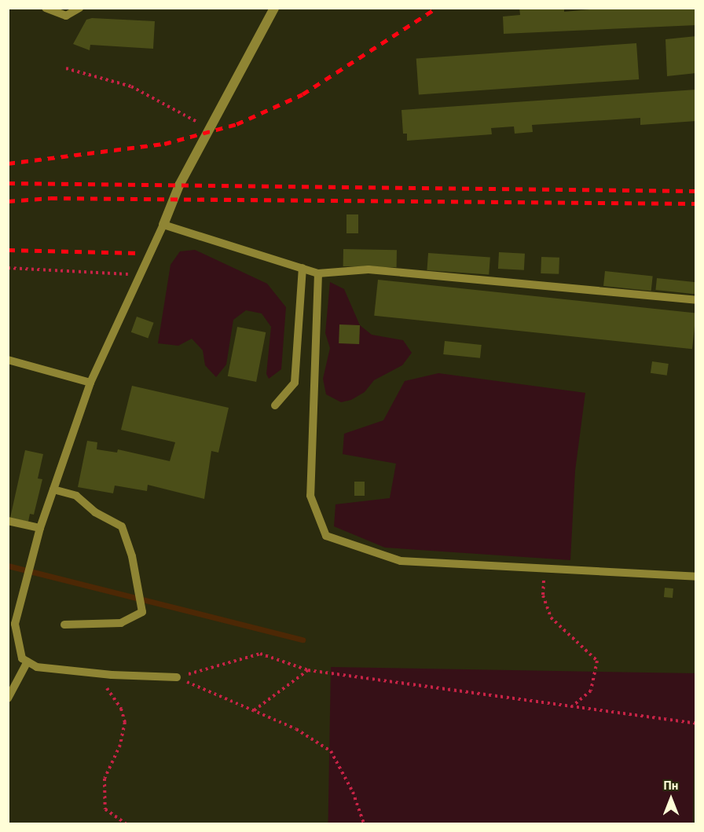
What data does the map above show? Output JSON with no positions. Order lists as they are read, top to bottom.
{
  "north": "top"
}
